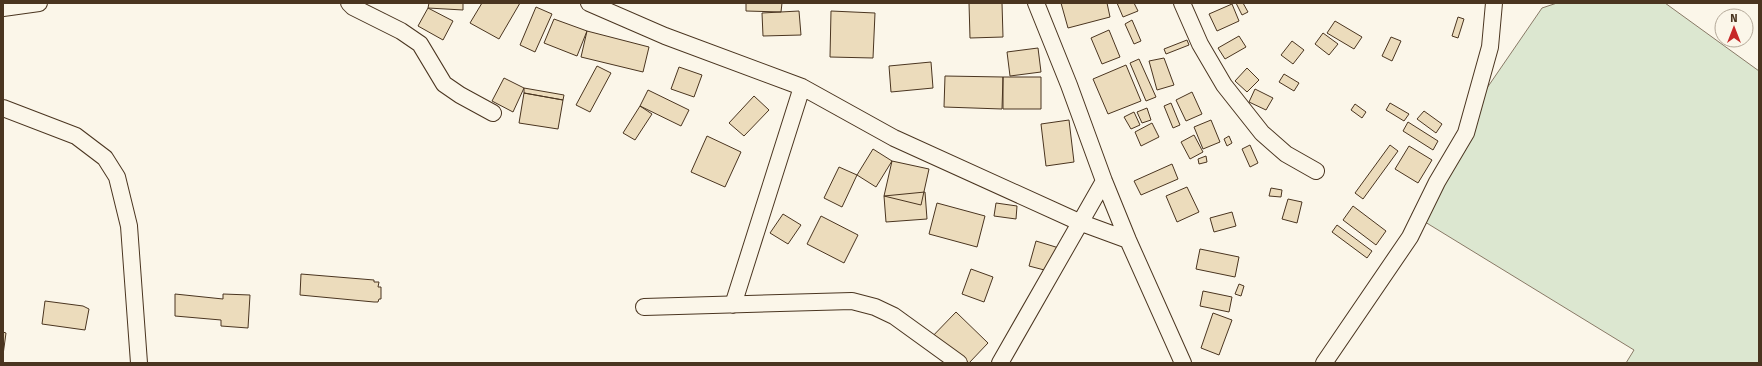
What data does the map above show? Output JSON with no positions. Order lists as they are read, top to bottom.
{
  "north": "top"
}
